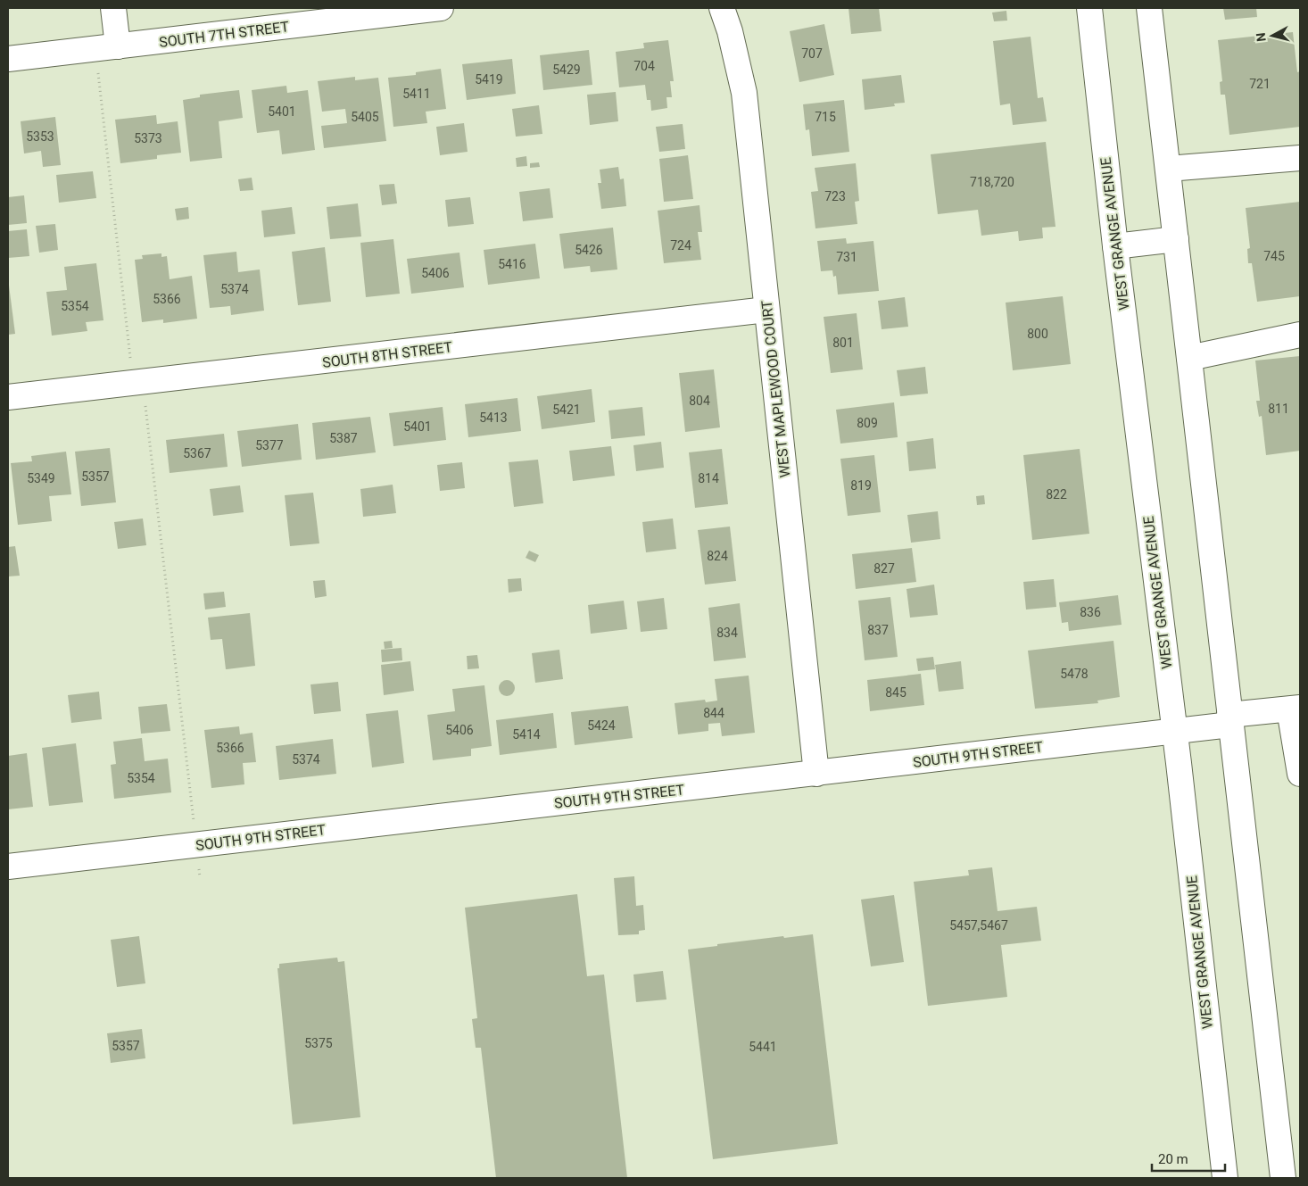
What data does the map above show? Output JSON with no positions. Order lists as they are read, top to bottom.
{
  "streets": {
    "street": [
      "SOUTH 7TH STREET",
      "WEST GRANGE AVENUE",
      "SOUTH 8TH STREET",
      "WEST MAPLEWOOD COURT",
      "SOUTH 9TH STREET"
    ]
  },
  "crossings": [
    ["WEST GRANGE AVENUE", "SOUTH 9TH STREET"],
    ["SOUTH 8TH STREET", "WEST MAPLEWOOD COURT"],
    ["WEST MAPLEWOOD COURT", "SOUTH 9TH STREET"]
  ],
  "house_numbers": [
    "707",
    "704",
    "5429",
    "5419",
    "721",
    "5411",
    "5401",
    "5405",
    "715",
    "5353",
    "5373",
    "718,720",
    "723",
    "724",
    "5426",
    "745",
    "731",
    "5416",
    "5406",
    "5374",
    "5366",
    "5354",
    "800",
    "801",
    "804",
    "811",
    "5421",
    "5413",
    "809",
    "5401",
    "5387",
    "5377",
    "5367",
    "5357",
    "5349",
    "814",
    "819",
    "822",
    "824",
    "827",
    "836",
    "837",
    "834",
    "5478",
    "845",
    "844",
    "5424",
    "5406",
    "5414",
    "5366",
    "5374",
    "5354",
    "5457,5467",
    "5375",
    "5357",
    "5441"
  ],
  "scale_bar": "20 m",
  "north": "left"
}
